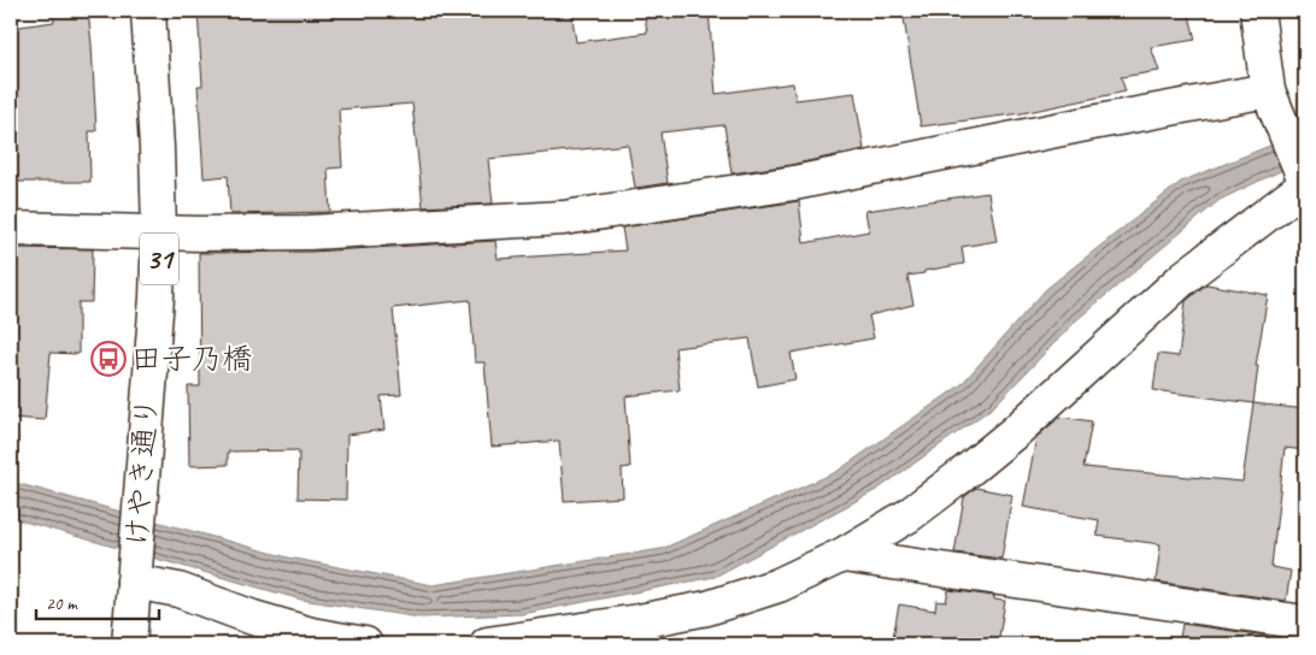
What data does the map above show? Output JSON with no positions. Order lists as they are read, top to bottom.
{
  "streets": {
    "street": ["31", "けやき通り"]
  },
  "places": {
    "bus stop": ["田子乃橋"]
  },
  "scale_bar": "20 m"
}
